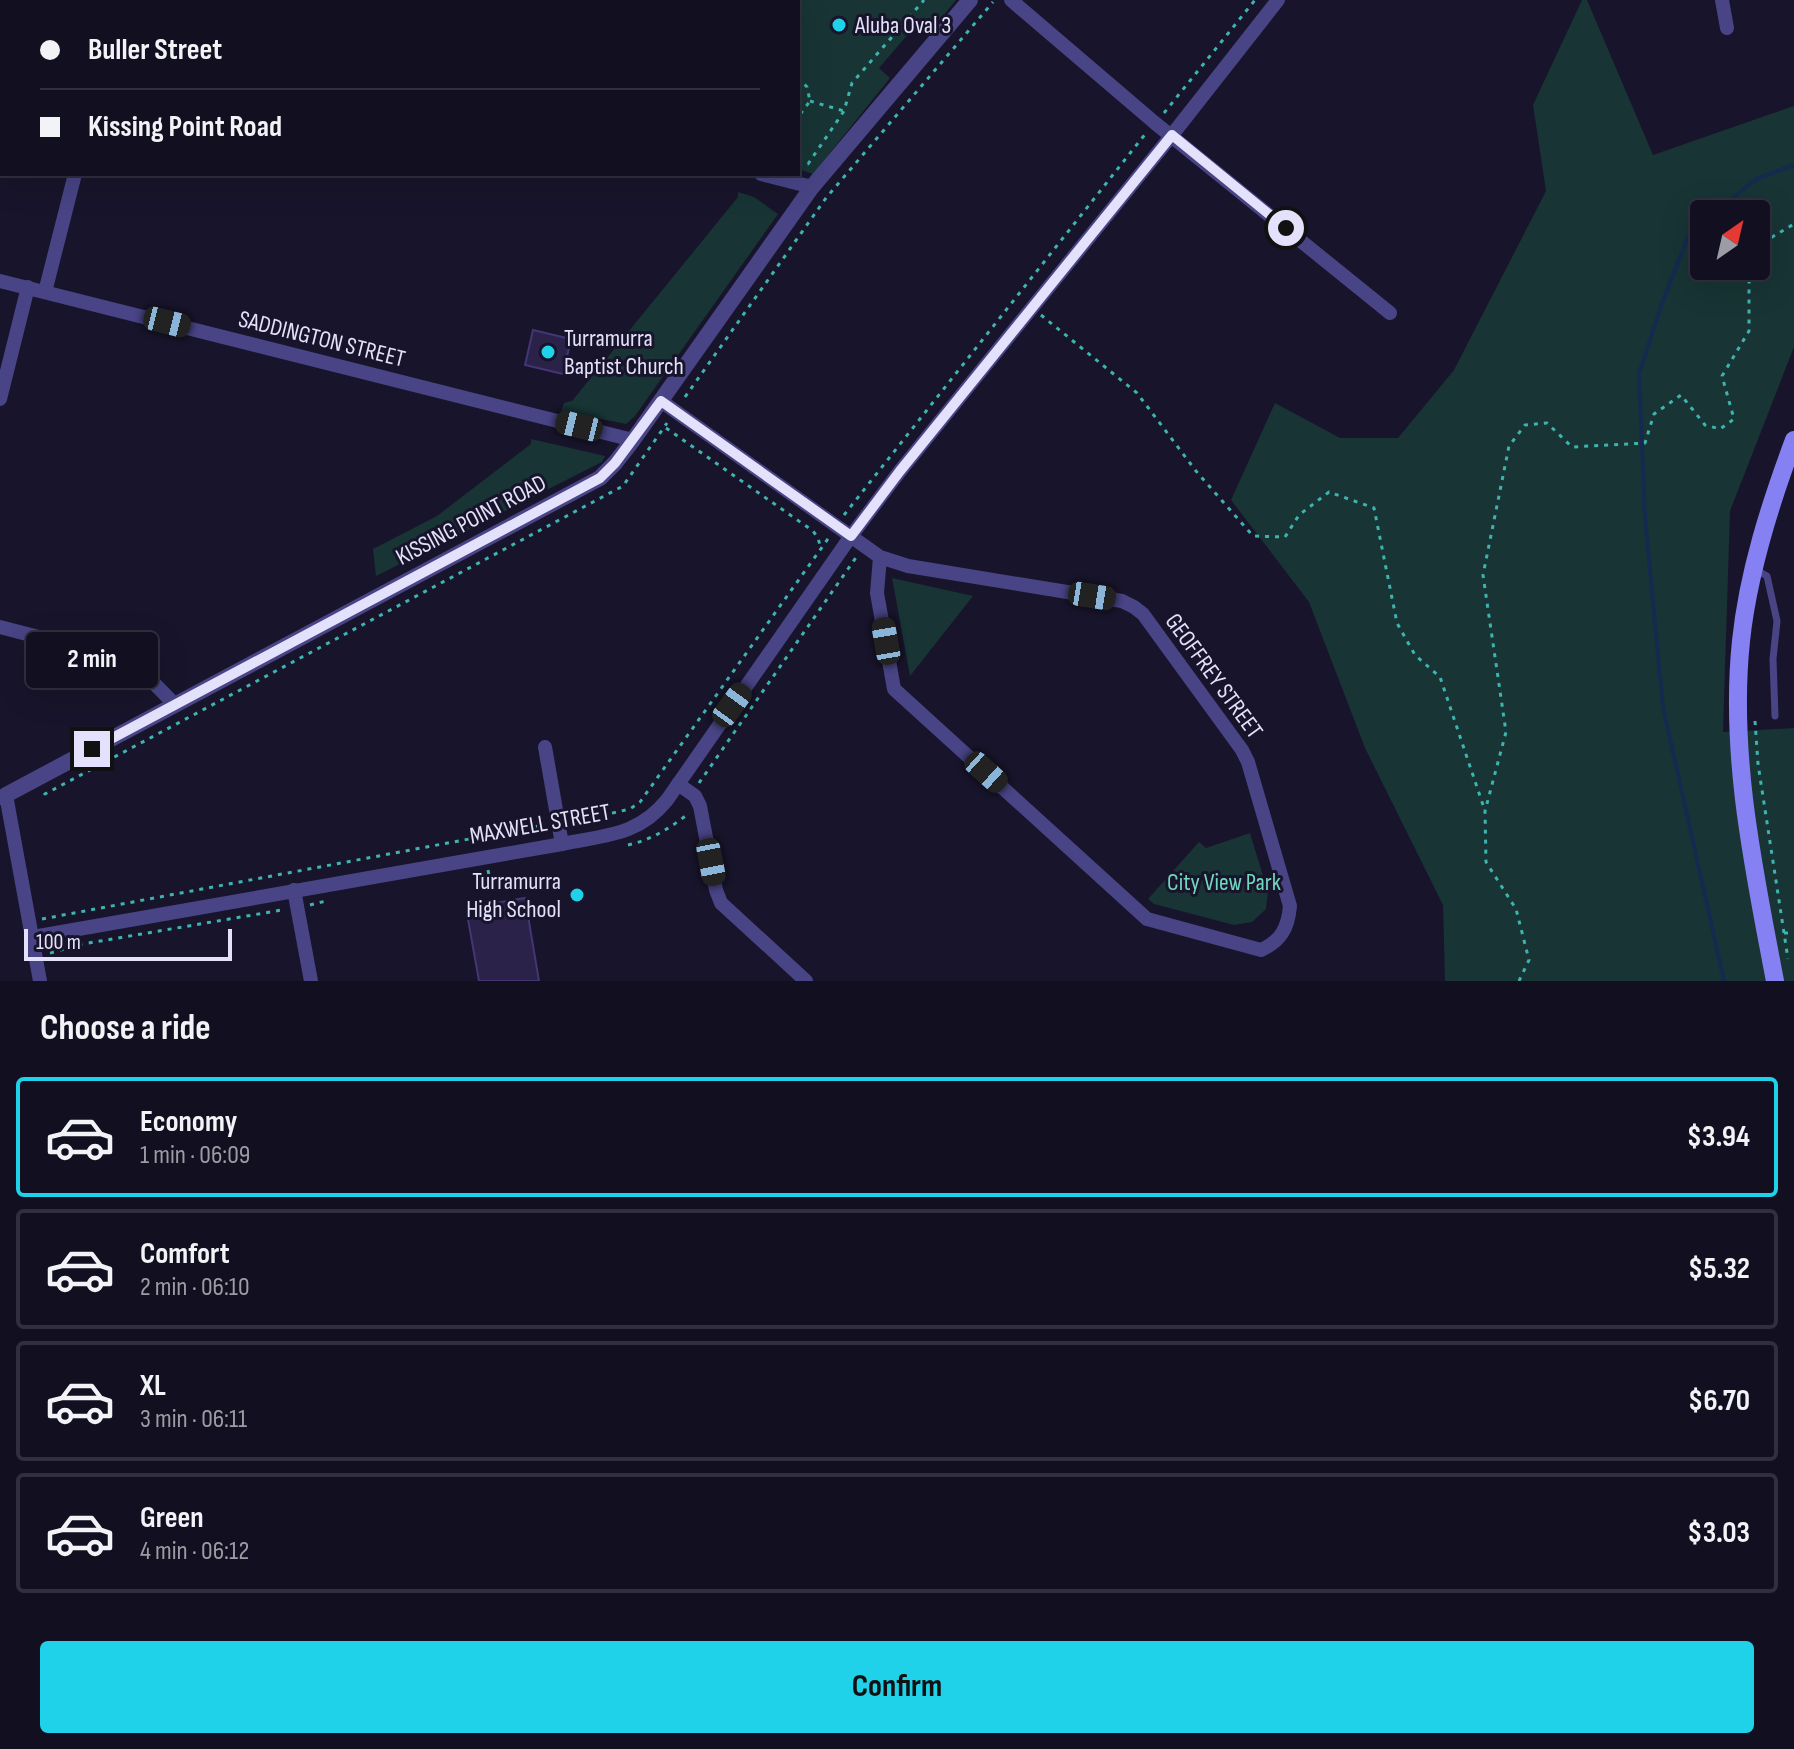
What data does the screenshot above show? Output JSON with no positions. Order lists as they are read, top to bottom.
{
  "streets": {
    "street": [
      "SADDINGTON STREET",
      "KISSING POINT ROAD",
      "GEOFFREY STREET",
      "MAXWELL STREET"
    ]
  },
  "crossings": [
    ["SADDINGTON STREET", "KISSING POINT ROAD"],
    ["KISSING POINT ROAD", "GEOFFREY STREET"],
    ["GEOFFREY STREET", "MAXWELL STREET"]
  ],
  "parks": ["City View Park"],
  "places": ["Aluba Oval 3", "Turramurra Baptist Church", "Turramurra High School"],
  "scale_bar": "100 m",
  "north": "top right",
  "page": {
    "banner": ["Buller Street", "Kissing Point Road"],
    "bubble": "2 min",
    "scale": "100 m",
    "heading": "Choose a ride",
    "list": [
      {
        "name": "Economy",
        "note": "1 min · 06:09",
        "value": "$3.94"
      },
      {
        "name": "Comfort",
        "note": "2 min · 06:10",
        "value": "$5.32"
      },
      {
        "name": "XL",
        "note": "3 min · 06:11",
        "value": "$6.70"
      },
      {
        "name": "Green",
        "note": "4 min · 06:12",
        "value": "$3.03"
      }
    ],
    "buttons": "Confirm"
  }
}
